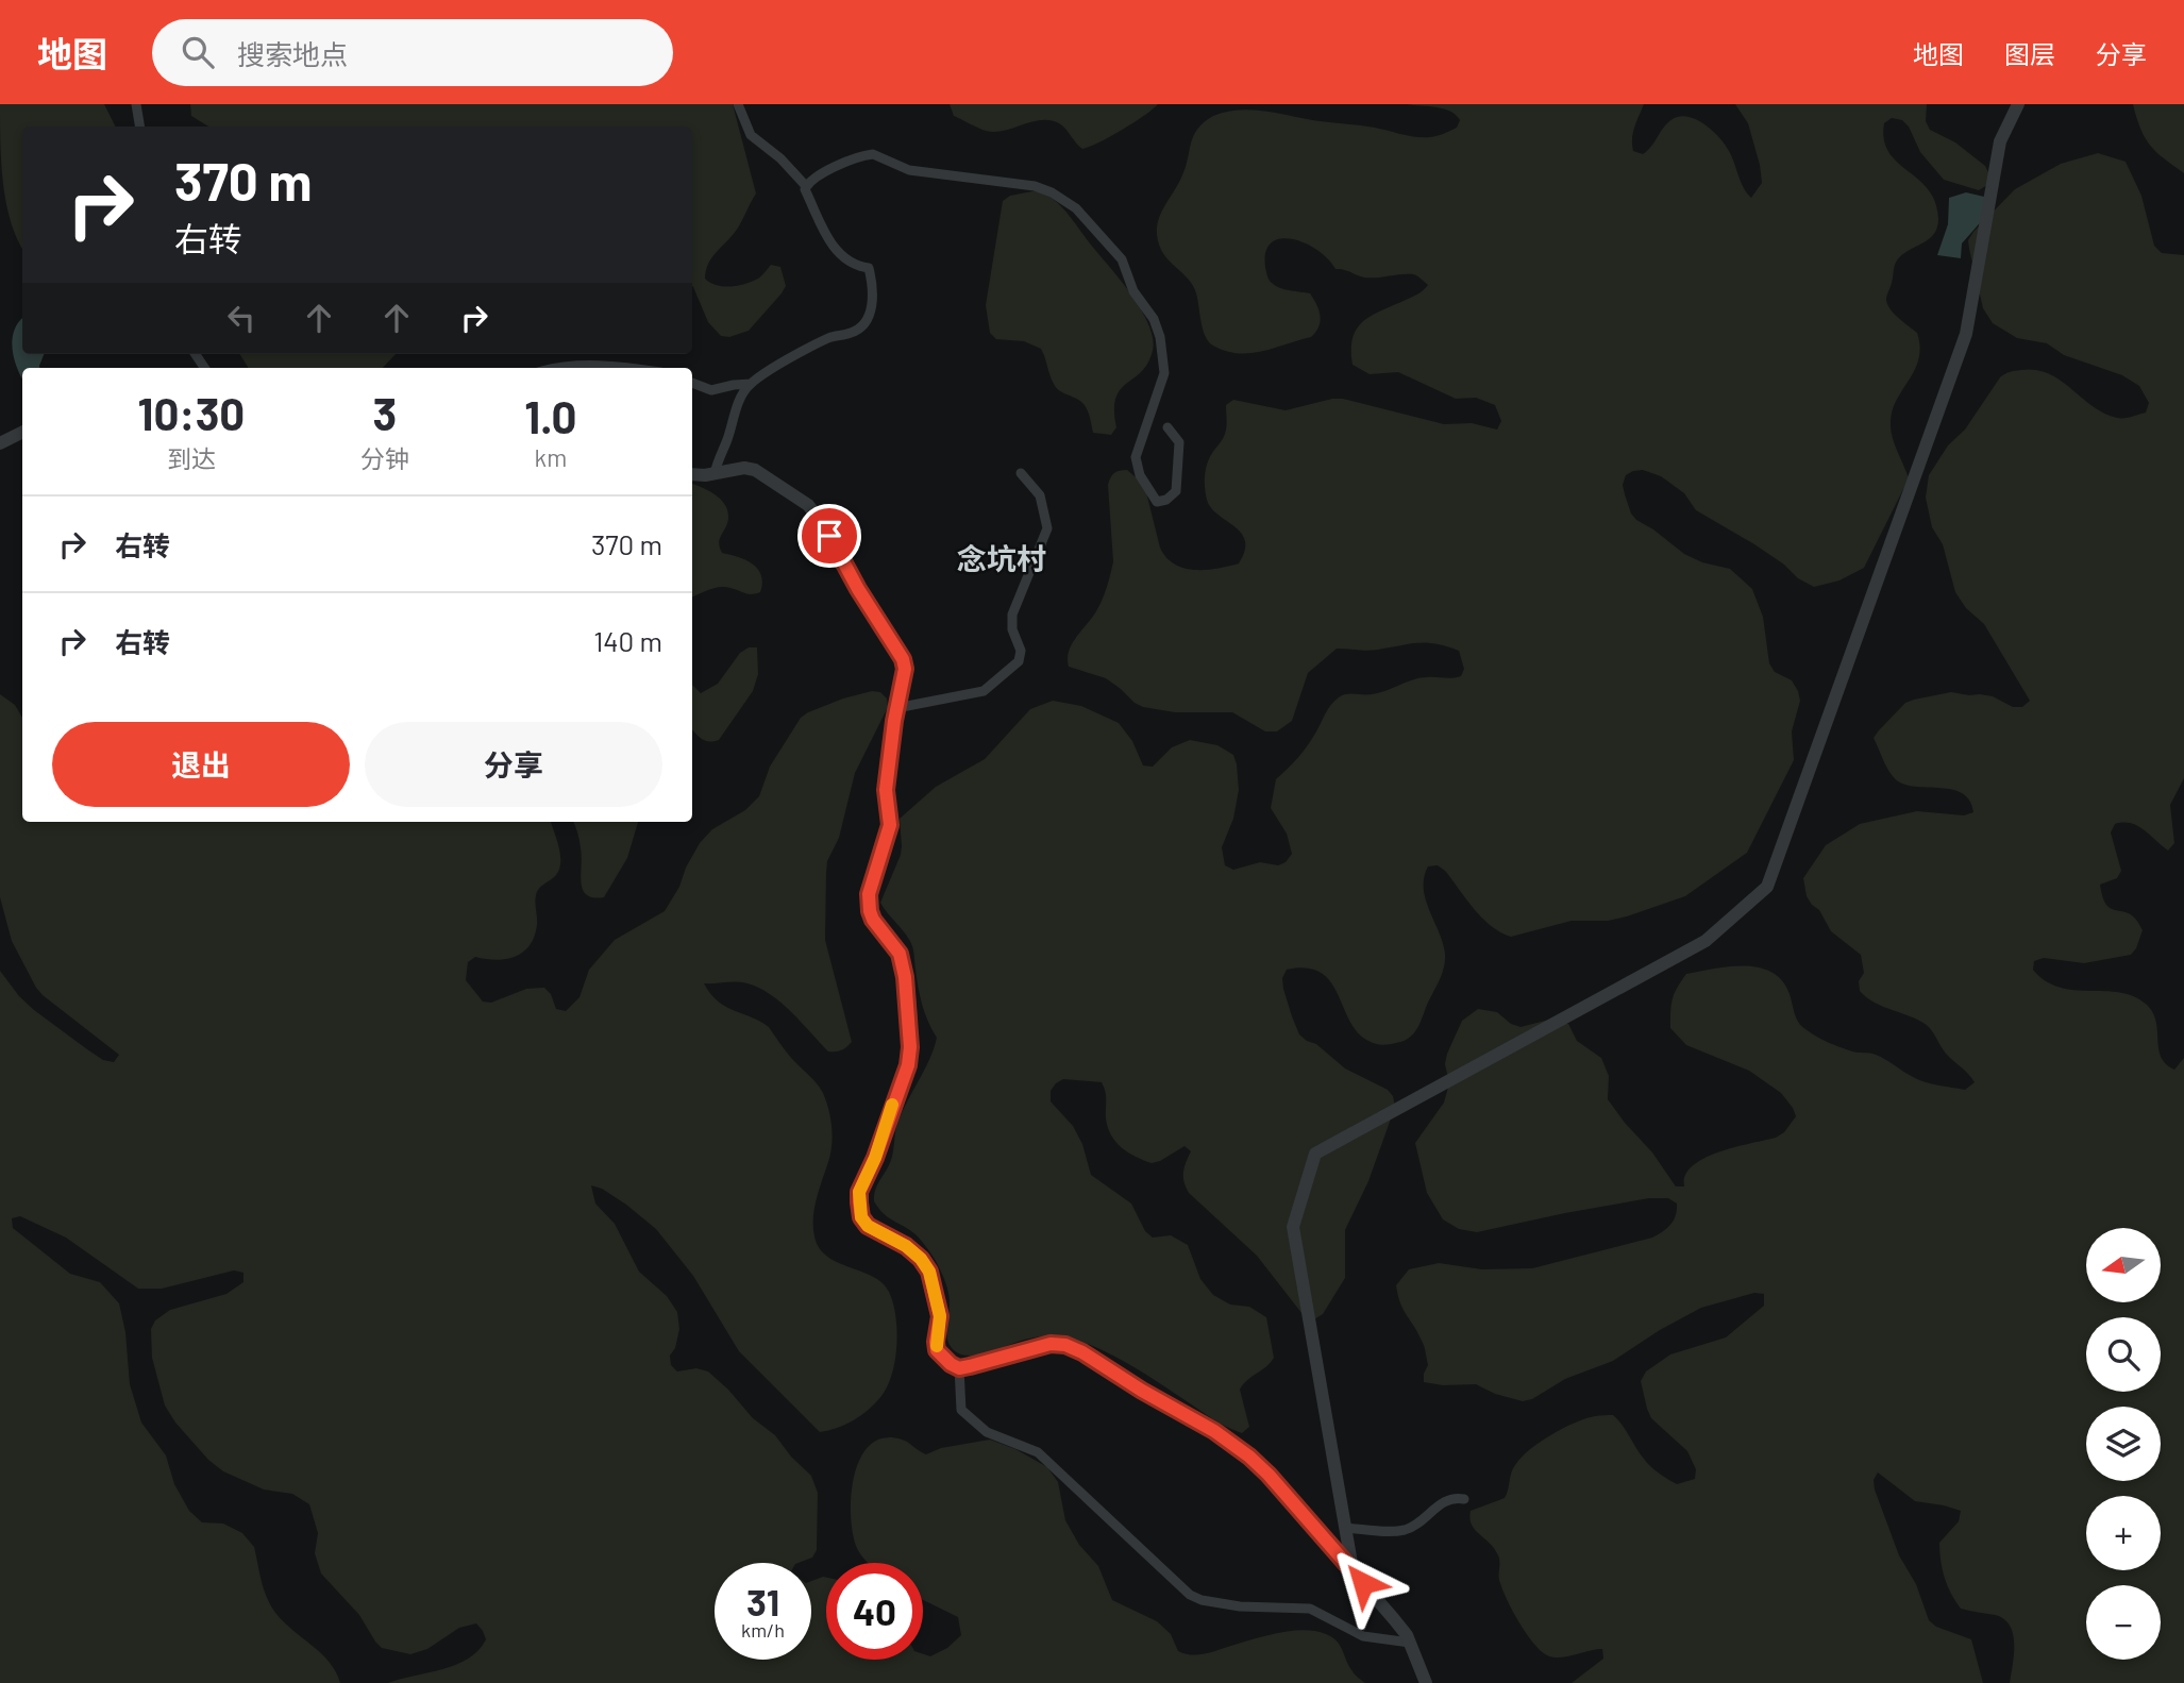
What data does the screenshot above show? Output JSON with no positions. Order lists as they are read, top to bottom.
{
  "districts": ["念坑村"],
  "north": "left",
  "page": {
    "header": "地图",
    "search": "搜索地点",
    "nav": ["地图", "图层", "分享"],
    "turn": ["370 m", "右转"],
    "eta": [
      "10:30",
      "到达",
      "3",
      "分钟",
      "1.0",
      "km"
    ],
    "list": [
      {
        "name": "右转",
        "value": "370 m"
      },
      {
        "name": "右转",
        "value": "140 m"
      }
    ],
    "buttons": ["退出", "分享"],
    "map_buttons": ["+", "−"],
    "speed": "31 km/h",
    "limit": "40"
  }
}
